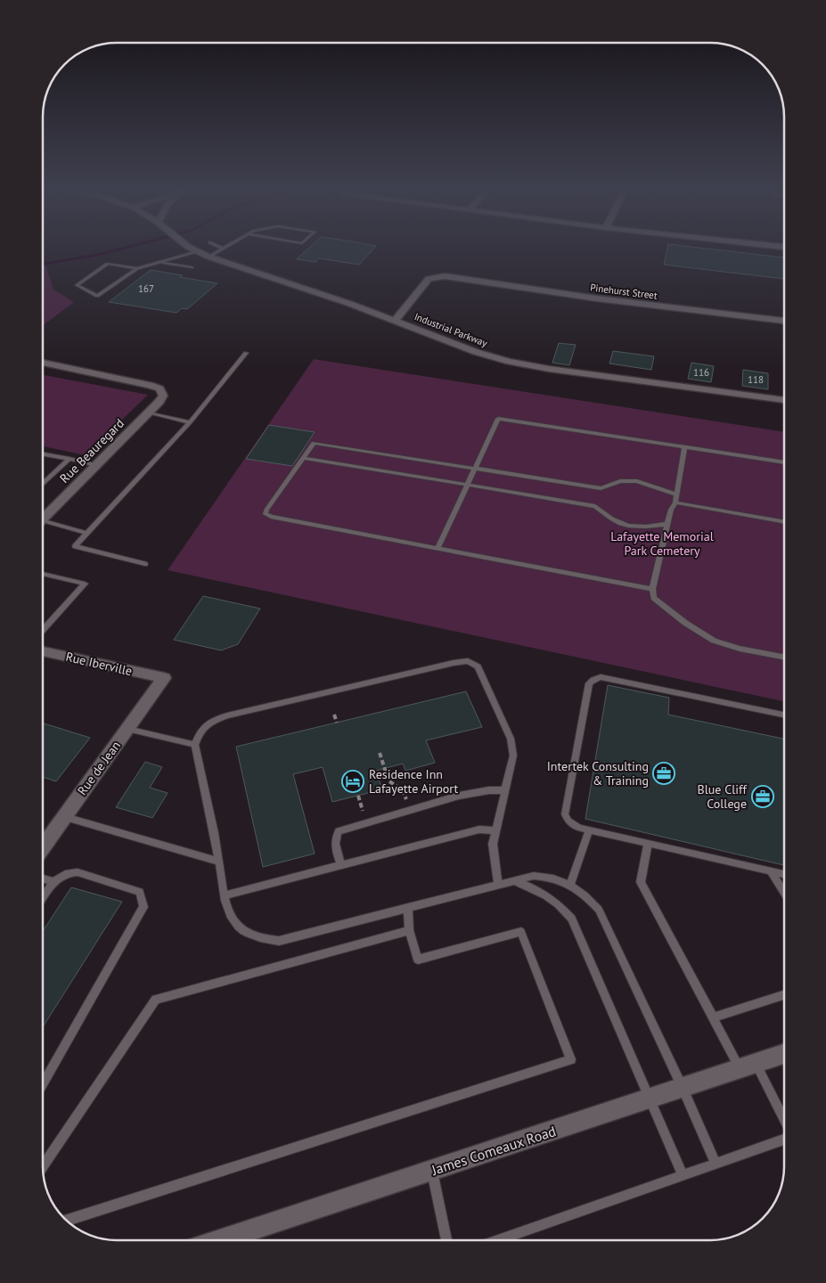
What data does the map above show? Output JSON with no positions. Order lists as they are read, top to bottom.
{
  "streets": {
    "street": [
      "Pinehurst Street",
      "Industrial Parkway",
      "Rue Beauregard",
      "Rue Iberville",
      "Rue de Jean",
      "James Comeaux Road"
    ]
  },
  "crossings": [
    ["Pinehurst Street", "Industrial Parkway"],
    ["Rue Iberville", "Rue de Jean"]
  ],
  "parks": ["Lafayette Memorial Park Cemetery"],
  "places": {
    "office": ["Intertek Consulting & Training", "Blue Cliff College"],
    "hotel": ["Residence Inn Lafayette Airport"]
  },
  "house_numbers": ["167", "116", "118"]
}
